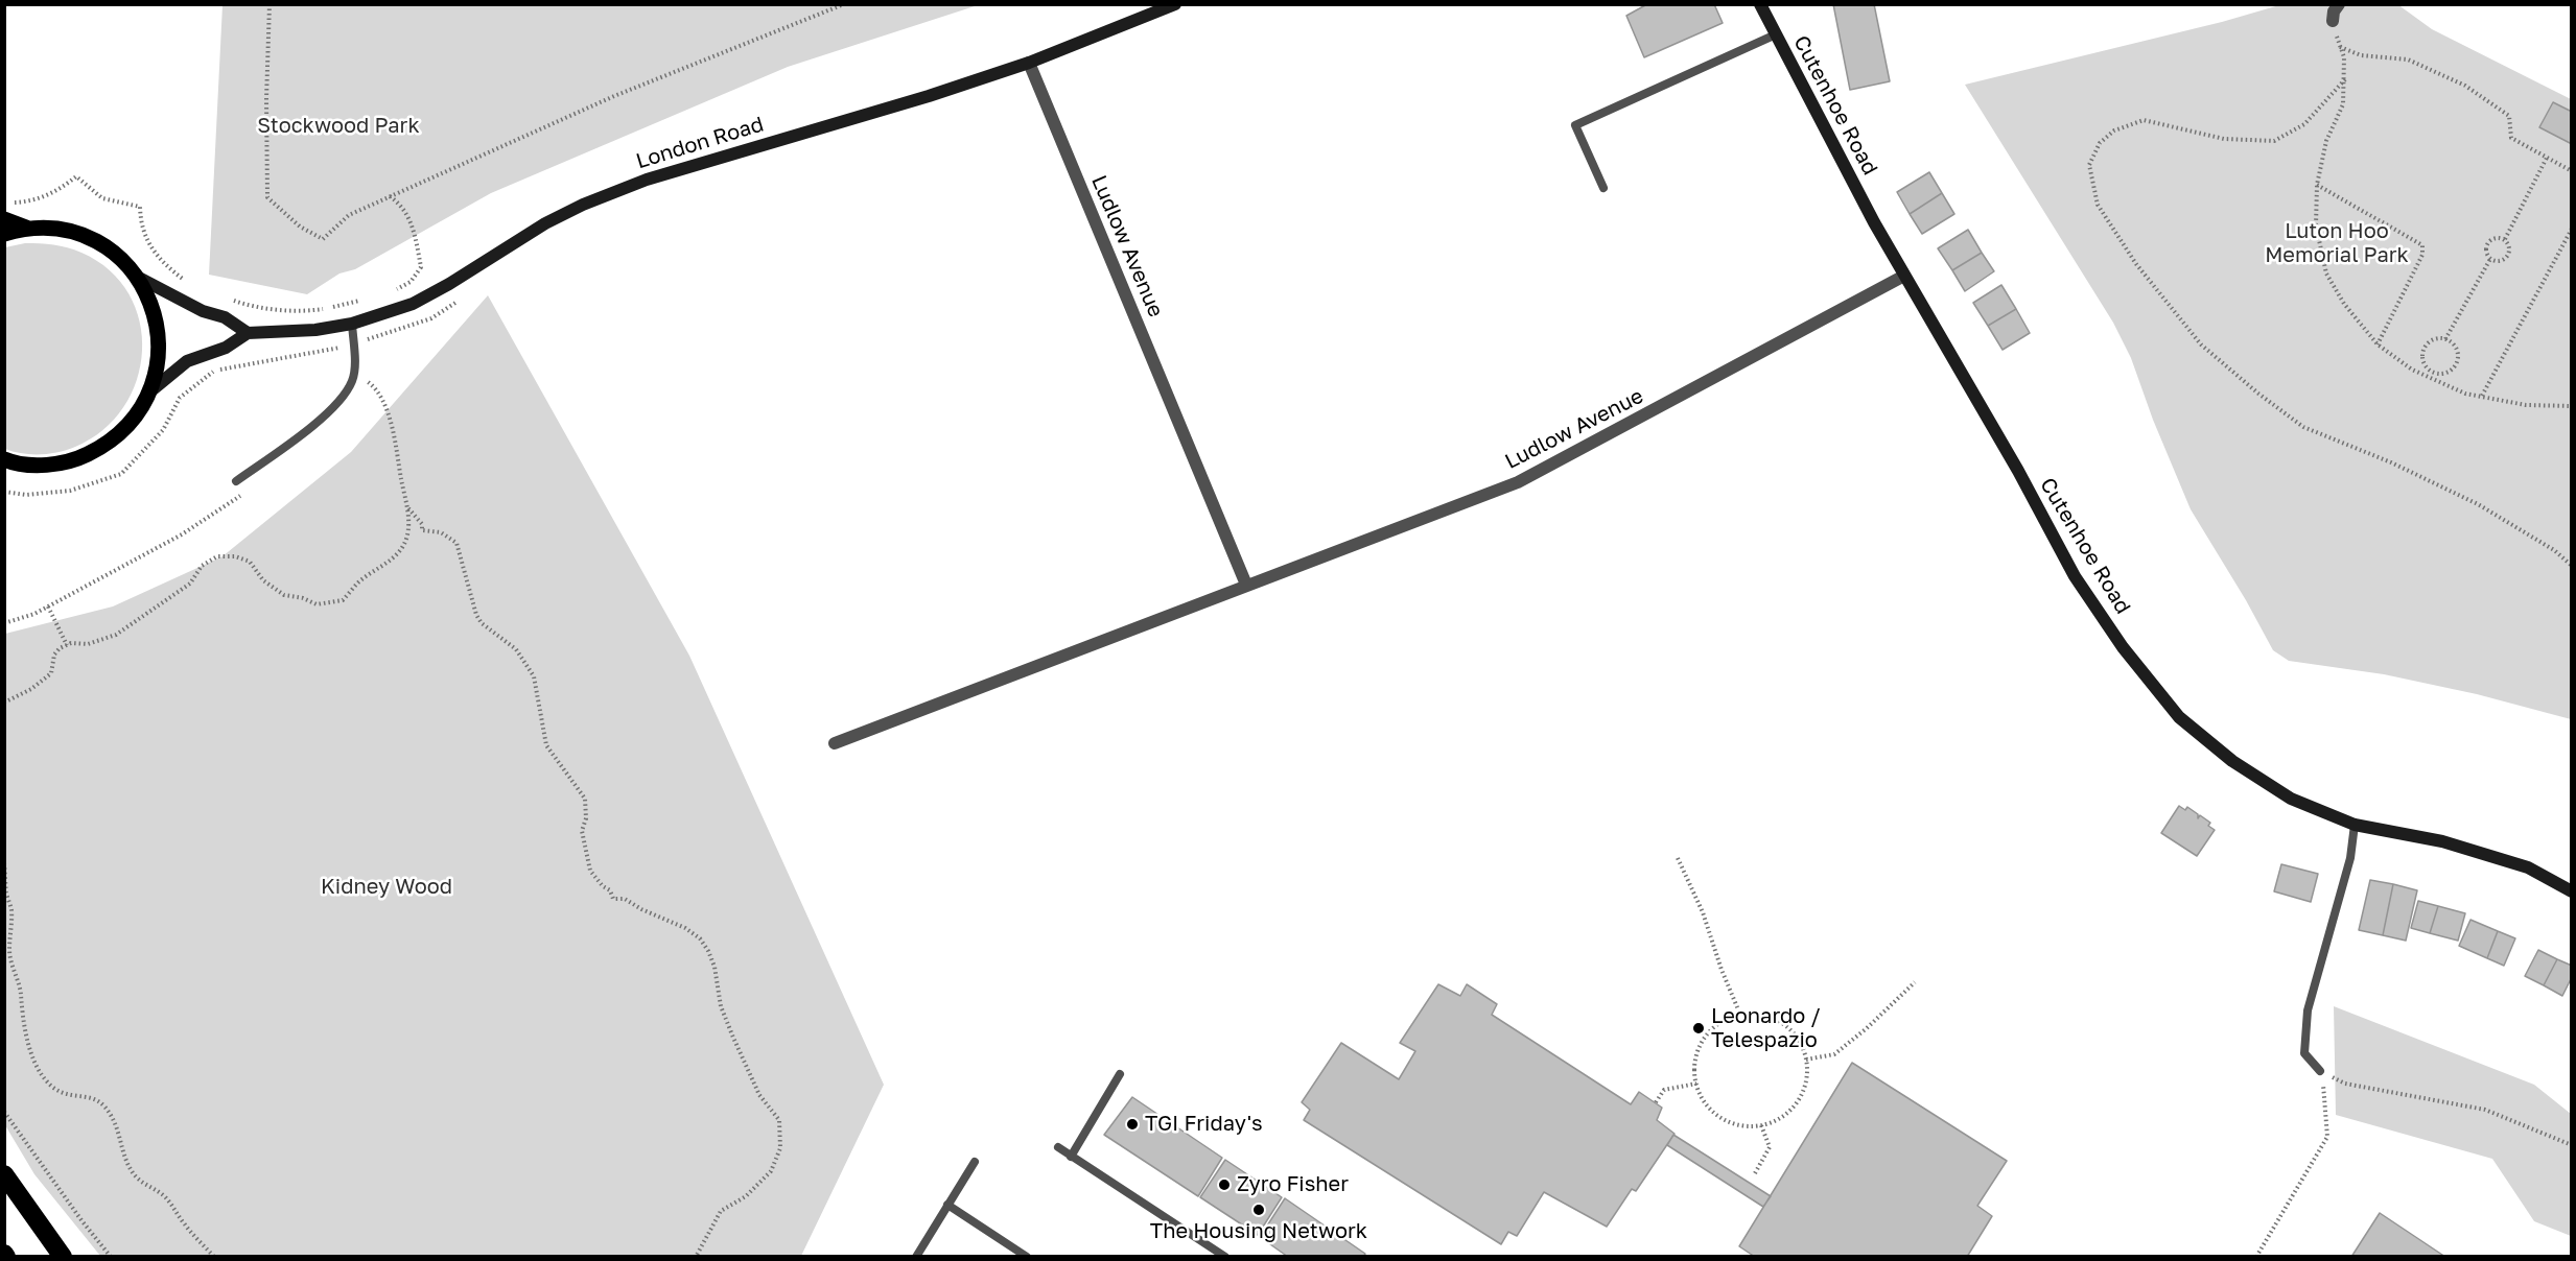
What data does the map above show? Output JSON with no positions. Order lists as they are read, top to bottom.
{
  "streets": {
    "street": ["Cutenhoe Road", "London Road", "Ludlow Avenue"]
  },
  "crossings": [
    ["Cutenhoe Road", "Ludlow Avenue"],
    ["London Road", "Ludlow Avenue"]
  ],
  "parks": ["Stockwood Park", "Luton Hoo Memorial Park", "Kidney Wood"],
  "places": [
    "Leonardo / Telespazio",
    "TGI Friday's",
    "Zyro Fisher",
    "The Housing Network"
  ]
}
